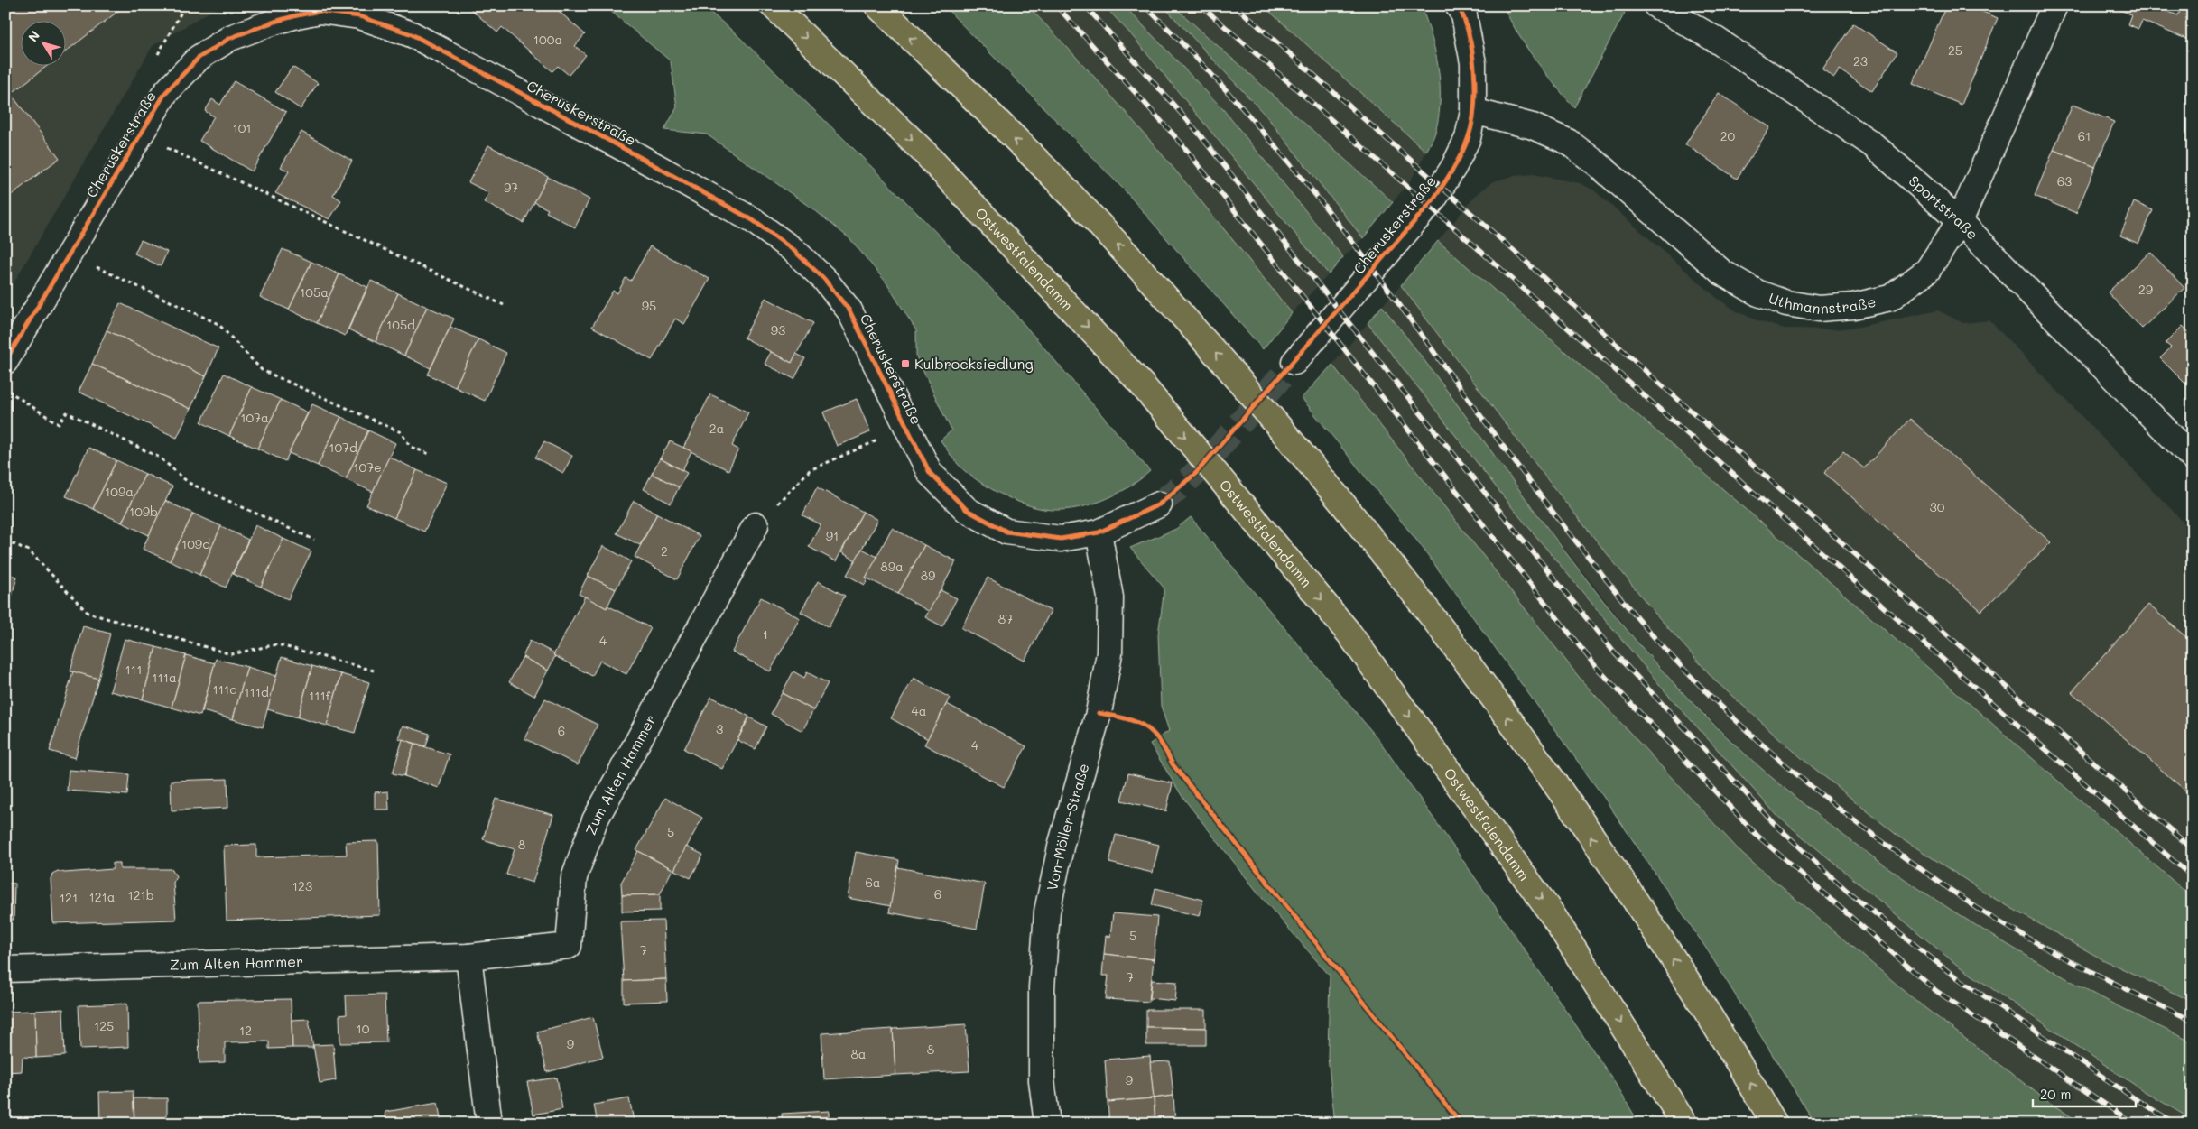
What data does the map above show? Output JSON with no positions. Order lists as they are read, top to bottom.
{
  "streets": {
    "highway": ["Ostwestfalendamm"],
    "street": [
      "Cheruskerstraße",
      "Sportstraße",
      "Uthmannstraße",
      "Zum Alten Hammer",
      "Von-Möller-Straße"
    ]
  },
  "crossings": [
    ["Cheruskerstraße", "Uthmannstraße"],
    ["Cheruskerstraße", "Von-Möller-Straße"],
    ["Sportstraße", "Uthmannstraße"]
  ],
  "places": {
    "transit": ["Kulbrocksiedlung"]
  },
  "house_numbers": [
    "100a",
    "25",
    "23",
    "101",
    "20",
    "61",
    "63",
    "97",
    "29",
    "105a",
    "95",
    "105d",
    "93",
    "107a",
    "2a",
    "107d",
    "107e",
    "109a",
    "30",
    "109b",
    "91",
    "109d",
    "2",
    "89a",
    "89",
    "87",
    "1",
    "4",
    "111",
    "111a",
    "111c",
    "111d",
    "111f",
    "4a",
    "3",
    "6",
    "4",
    "5",
    "8",
    "6a",
    "123",
    "6",
    "121b",
    "121a",
    "121",
    "5",
    "7",
    "7",
    "125",
    "10",
    "12",
    "9",
    "8",
    "8a",
    "9"
  ],
  "scale_bar": "20 m",
  "north": "top left"
}
